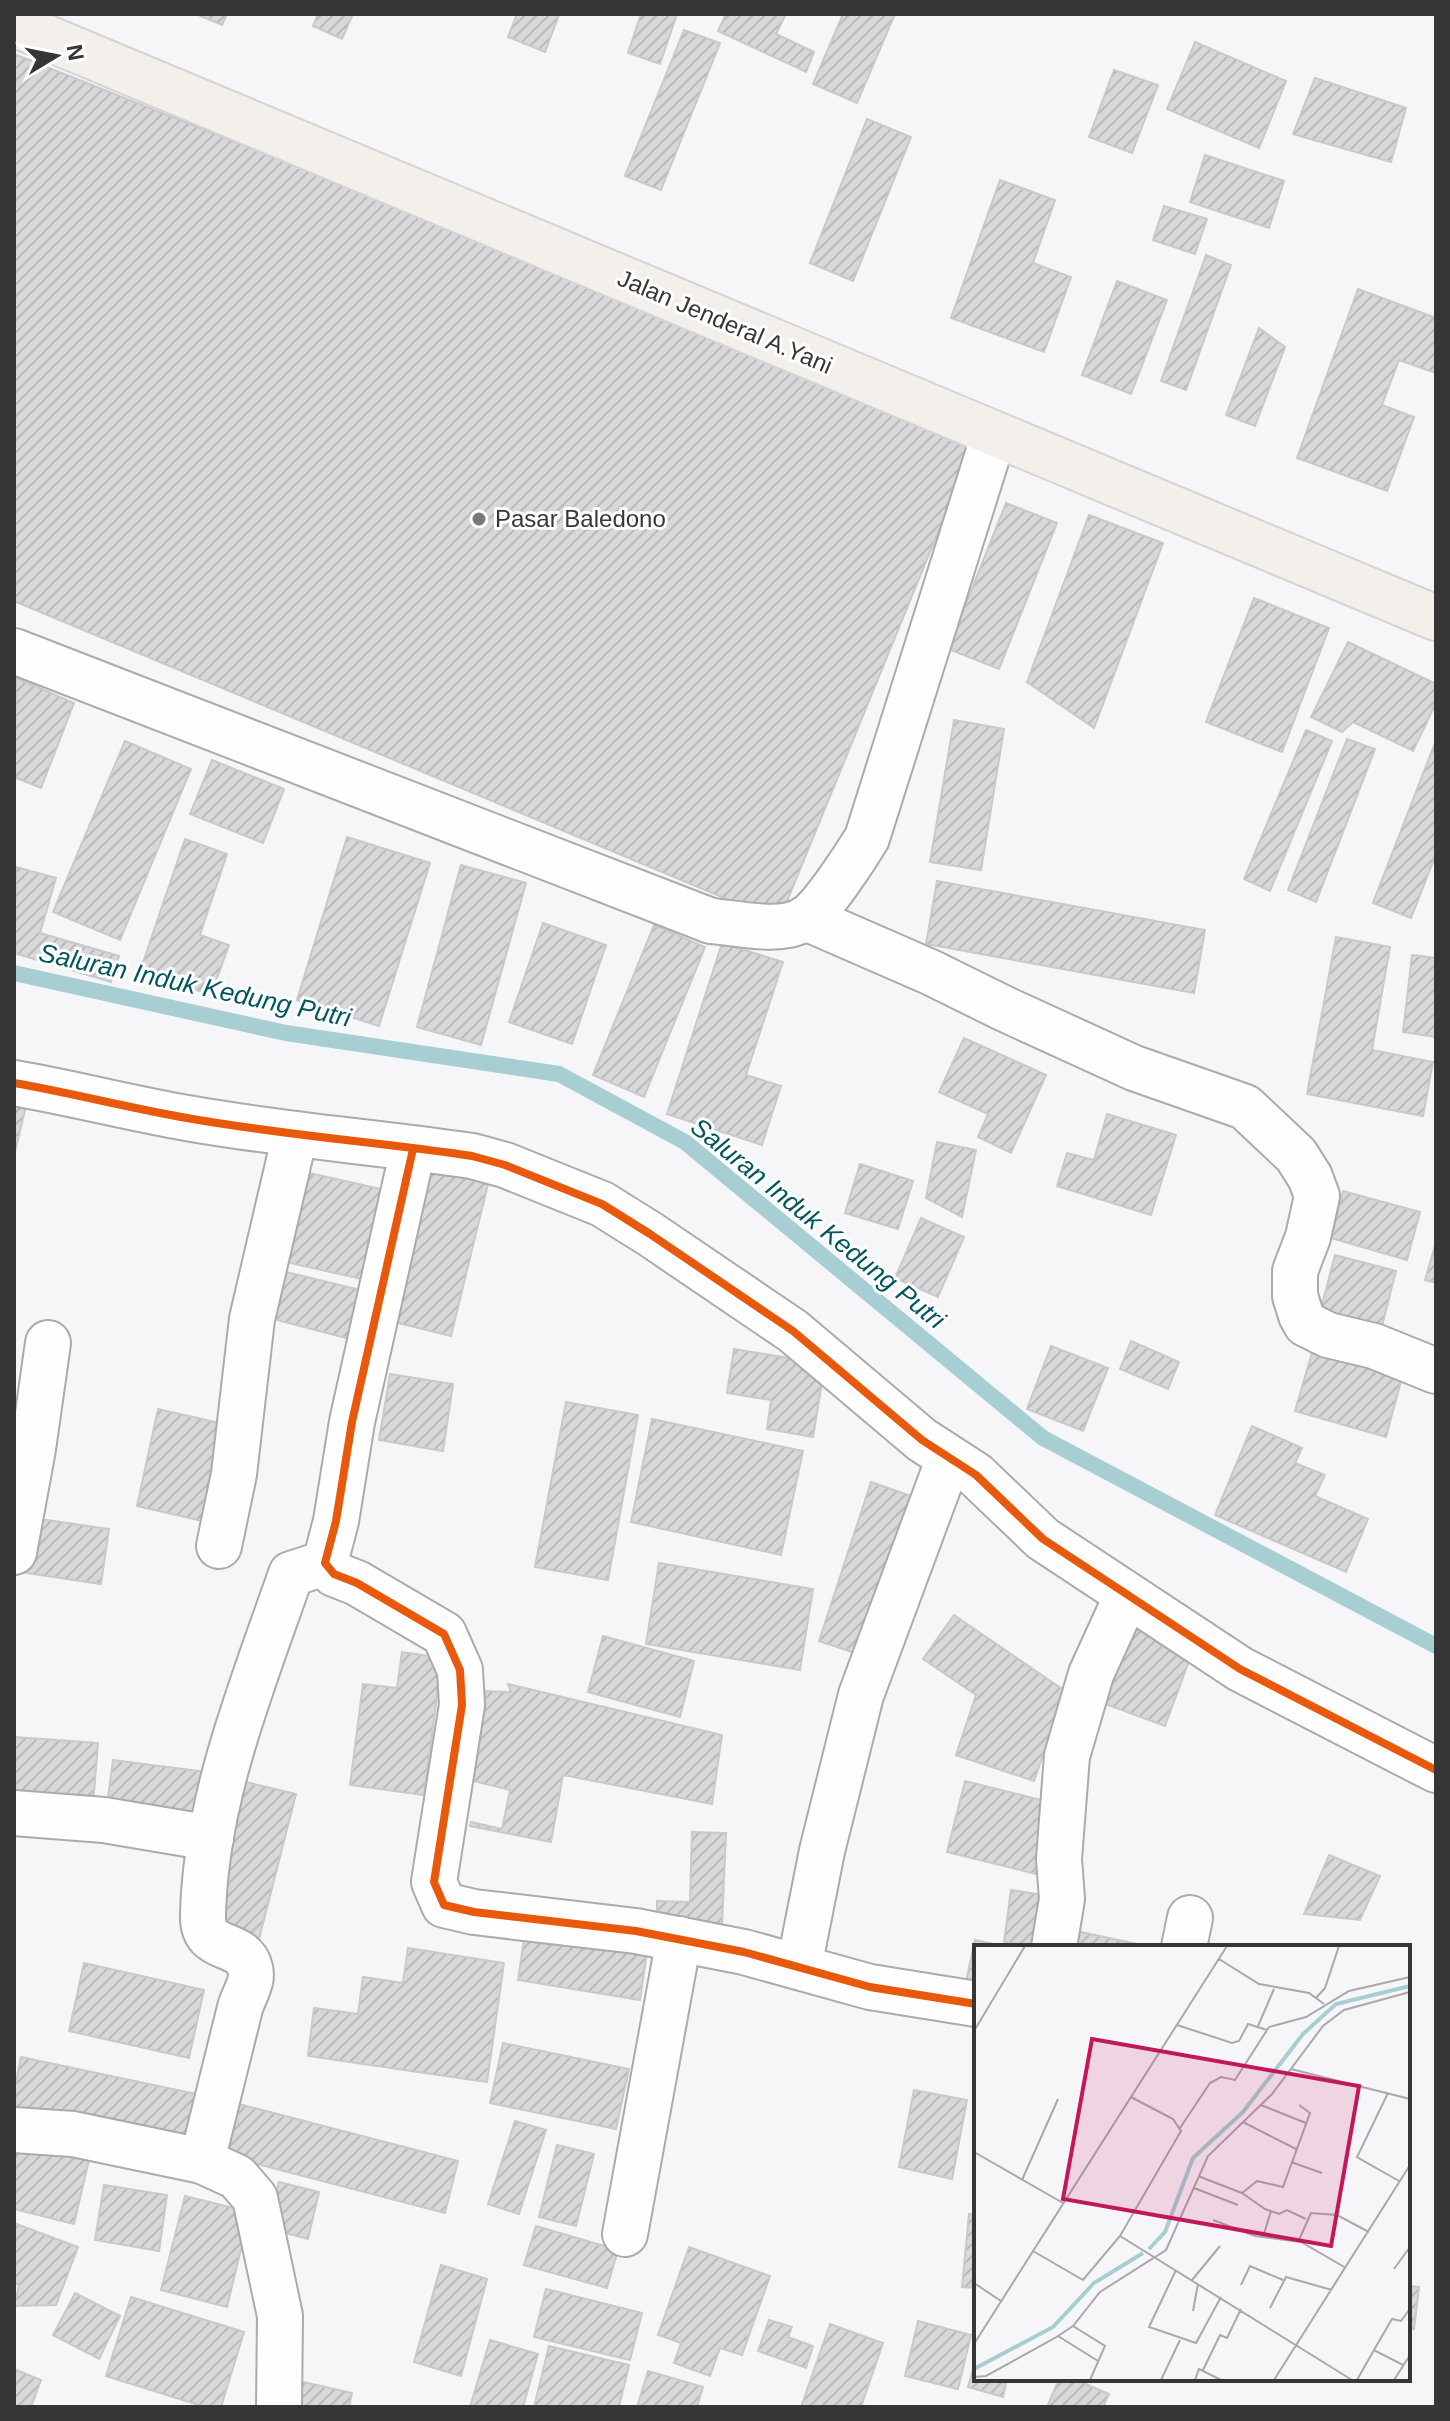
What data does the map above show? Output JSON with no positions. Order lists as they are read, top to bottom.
{
  "streets": {
    "main road": ["Jalan Jenderal A.Yani"]
  },
  "water": ["Saluran Induk Kedung Putri"],
  "places": ["Pasar Baledono"],
  "north": "right"
}
